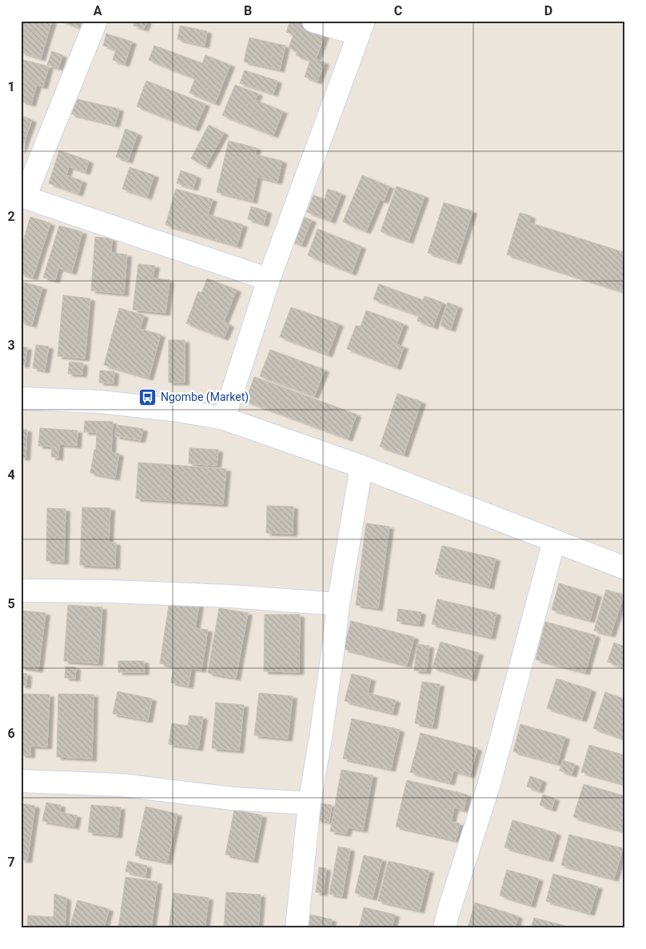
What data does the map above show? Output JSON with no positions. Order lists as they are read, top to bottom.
{
  "places": {
    "bus stop": ["Ngombe (Market)"]
  },
  "grid": {
    "columns": [
      "A",
      "B",
      "C",
      "D"
    ],
    "rows": [
      "1",
      "2",
      "3",
      "4",
      "5",
      "6",
      "7"
    ]
  }
}
